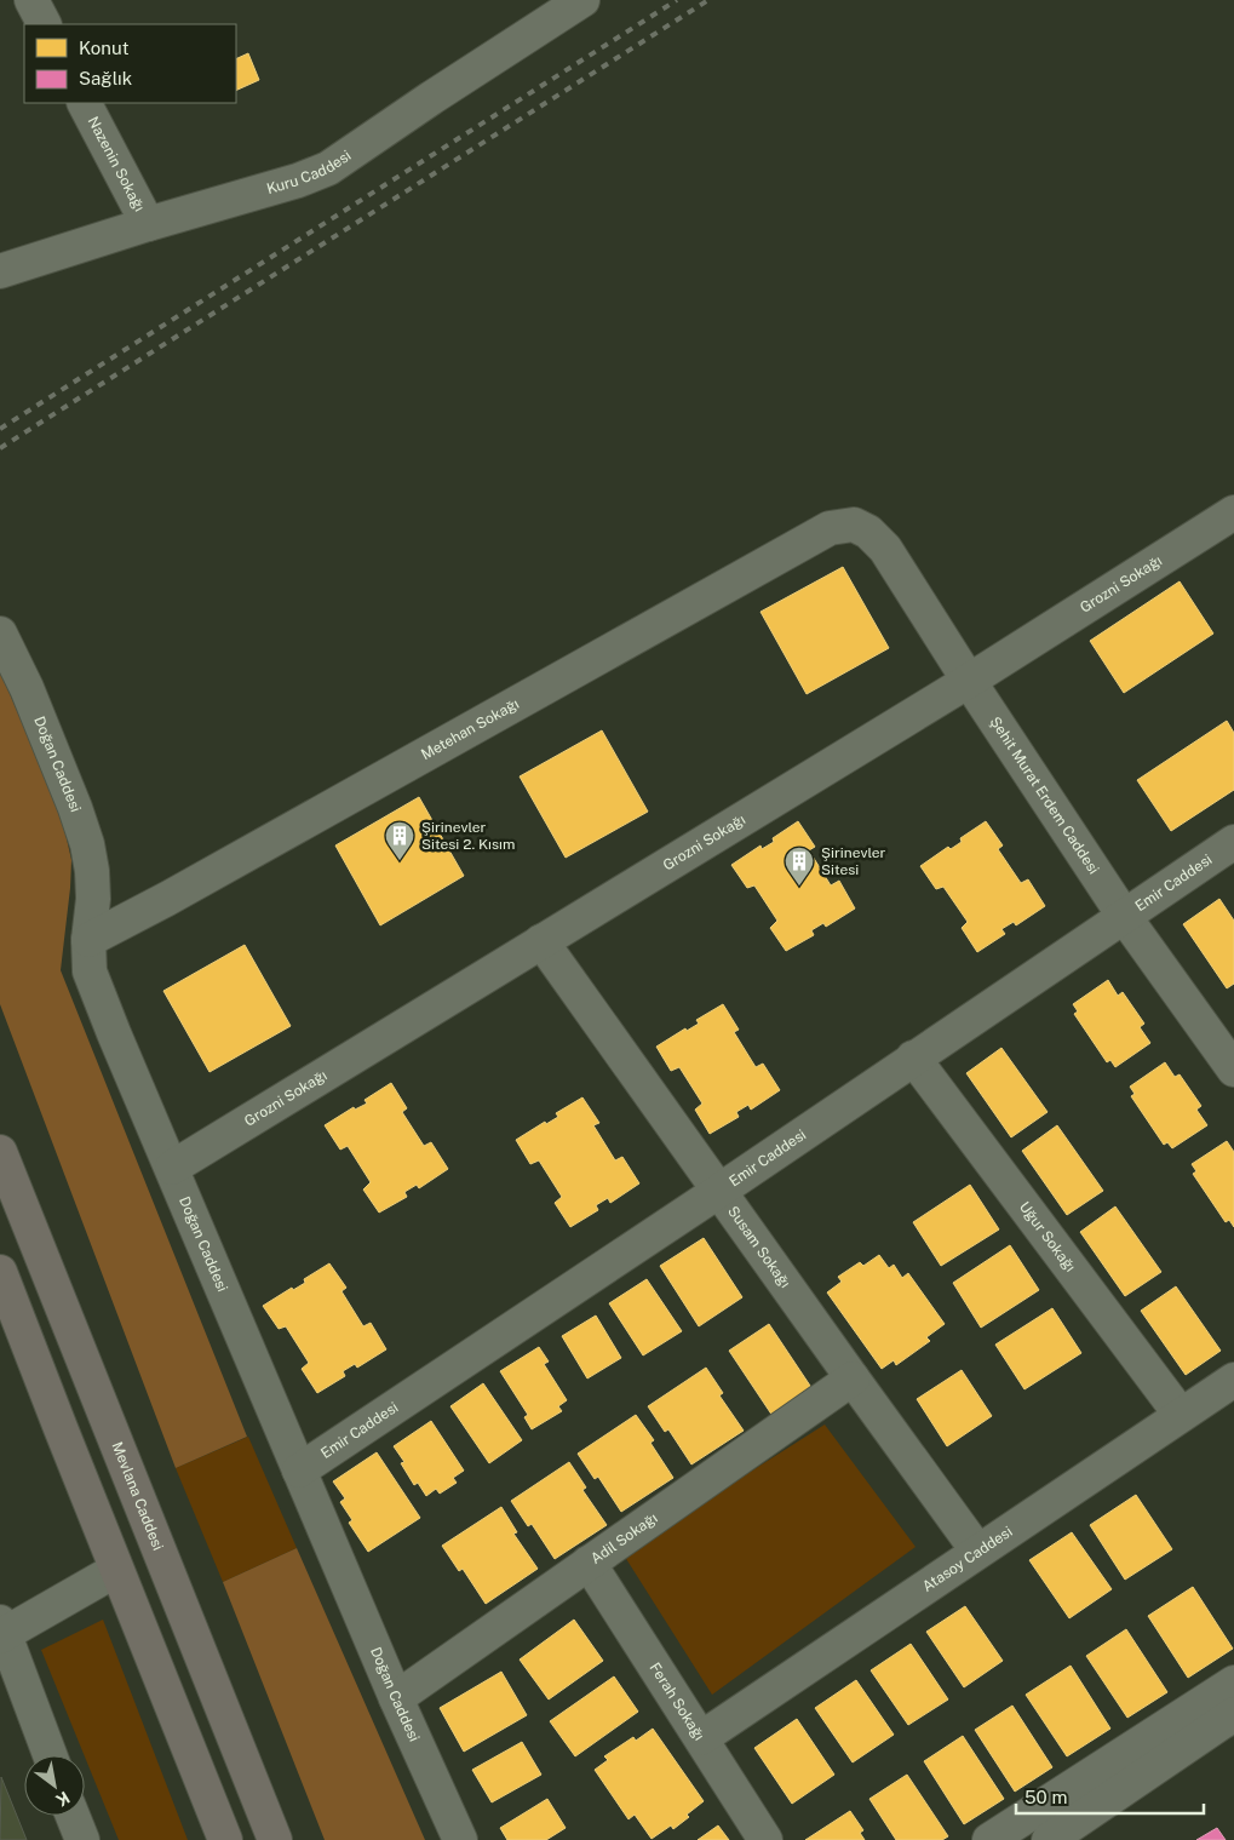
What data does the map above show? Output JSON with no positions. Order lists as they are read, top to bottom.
{
  "streets": {
    "main road": ["Mevlana Caddesi"],
    "street": [
      "Nazenin Sokağı",
      "Kuru Caddesi",
      "Grozni Sokağı",
      "Metehan Sokağı",
      "Doğan Caddesi",
      "Şehit Murat Erdem Caddesi",
      "Emir Caddesi",
      "Uğur Sokağı",
      "Susam Sokağı",
      "Adil Sokağı",
      "Atasoy Caddesi",
      "Ferah Sokağı"
    ]
  },
  "crossings": [
    ["Nazenin Sokağı", "Kuru Caddesi"],
    ["Grozni Sokağı", "Doğan Caddesi"],
    ["Grozni Sokağı", "Şehit Murat Erdem Caddesi"],
    ["Grozni Sokağı", "Susam Sokağı"],
    ["Metehan Sokağı", "Doğan Caddesi"],
    ["Metehan Sokağı", "Şehit Murat Erdem Caddesi"],
    ["Doğan Caddesi", "Emir Caddesi"],
    ["Doğan Caddesi", "Adil Sokağı"],
    ["Şehit Murat Erdem Caddesi", "Emir Caddesi"],
    ["Emir Caddesi", "Uğur Sokağı"],
    ["Emir Caddesi", "Susam Sokağı"],
    ["Uğur Sokağı", "Atasoy Caddesi"],
    ["Susam Sokağı", "Adil Sokağı"],
    ["Susam Sokağı", "Atasoy Caddesi"],
    ["Adil Sokağı", "Ferah Sokağı"],
    ["Atasoy Caddesi", "Ferah Sokağı"]
  ],
  "places": {
    "building": ["Şirinevler Sitesi 2. Kısım", "Şirinevler Sitesi"]
  },
  "legend": ["Konut", "Sağlık"],
  "scale_bar": "50 m",
  "north": "bottom right"
}
